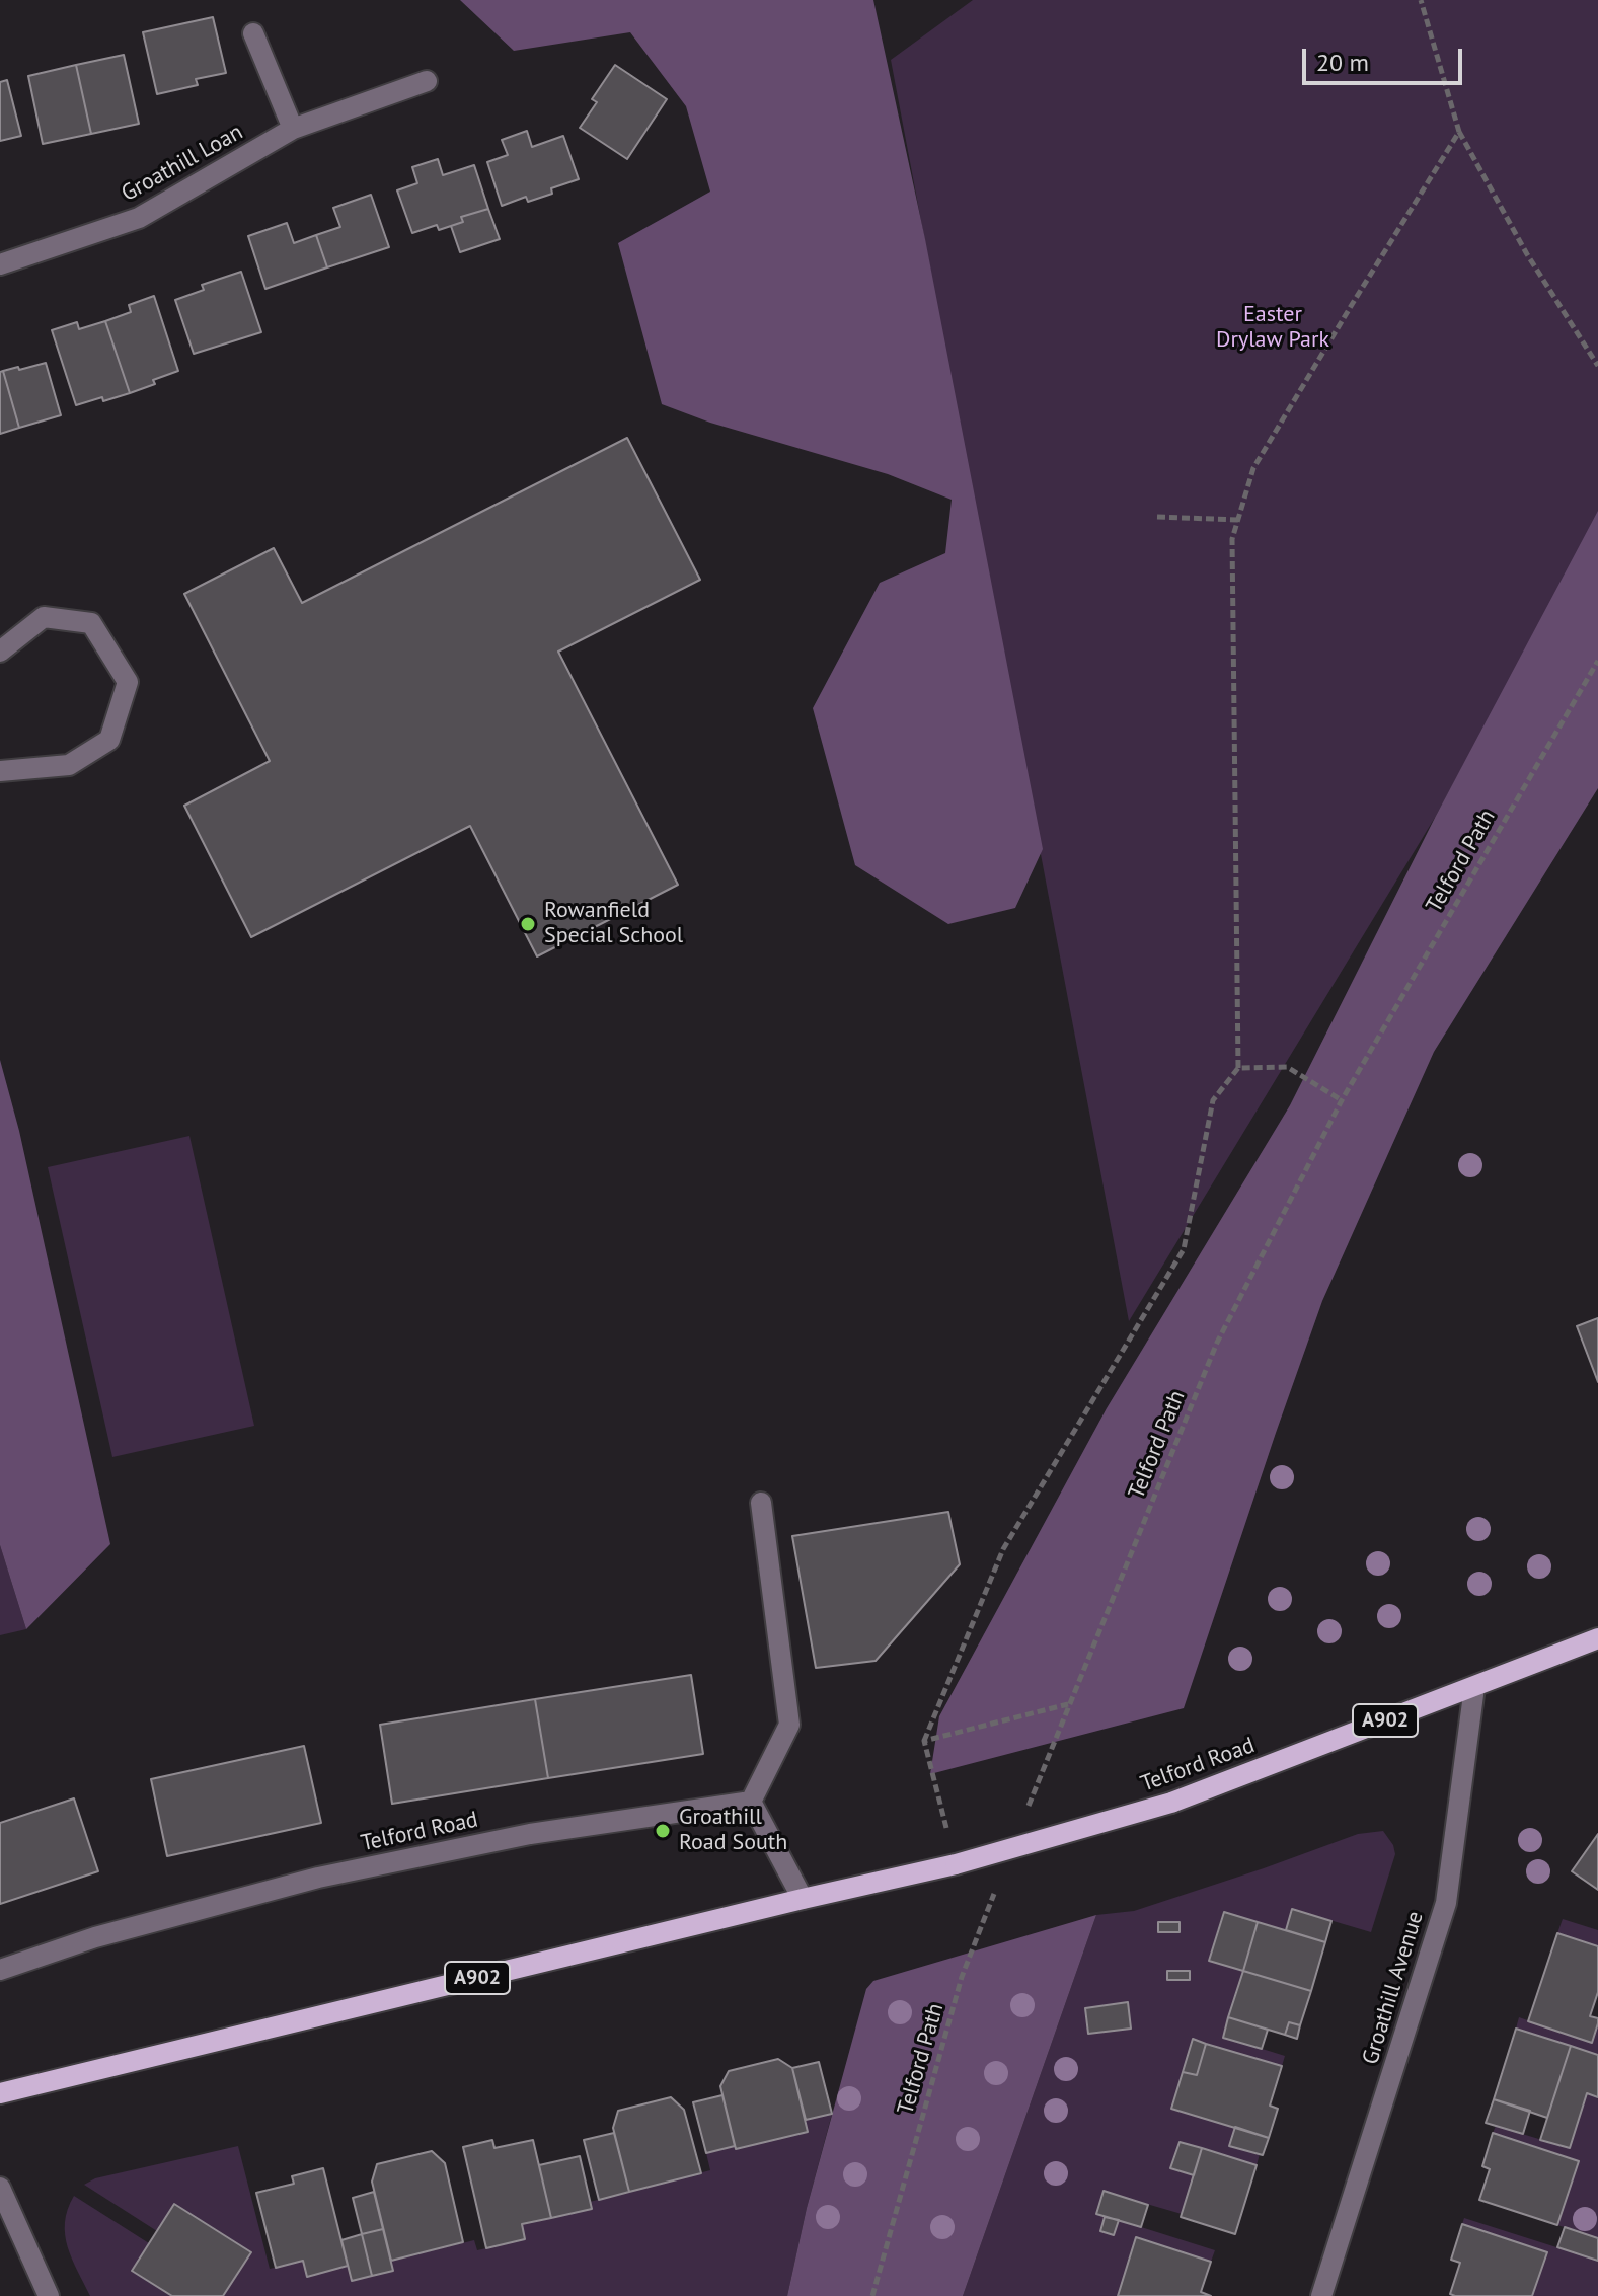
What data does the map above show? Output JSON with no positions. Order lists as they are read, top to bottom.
{
  "streets": {
    "main road": ["A902", "Telford Road"],
    "street": ["Groathill Loan", "Groathill Avenue"],
    "path": ["Telford Path"]
  },
  "crossings": [
    ["Telford Road", "Groathill Avenue"]
  ],
  "parks": ["Easter Drylaw Park"],
  "places": ["Rowanfield Special School", "Groathill Road South"],
  "scale_bar": "20 m"
}
